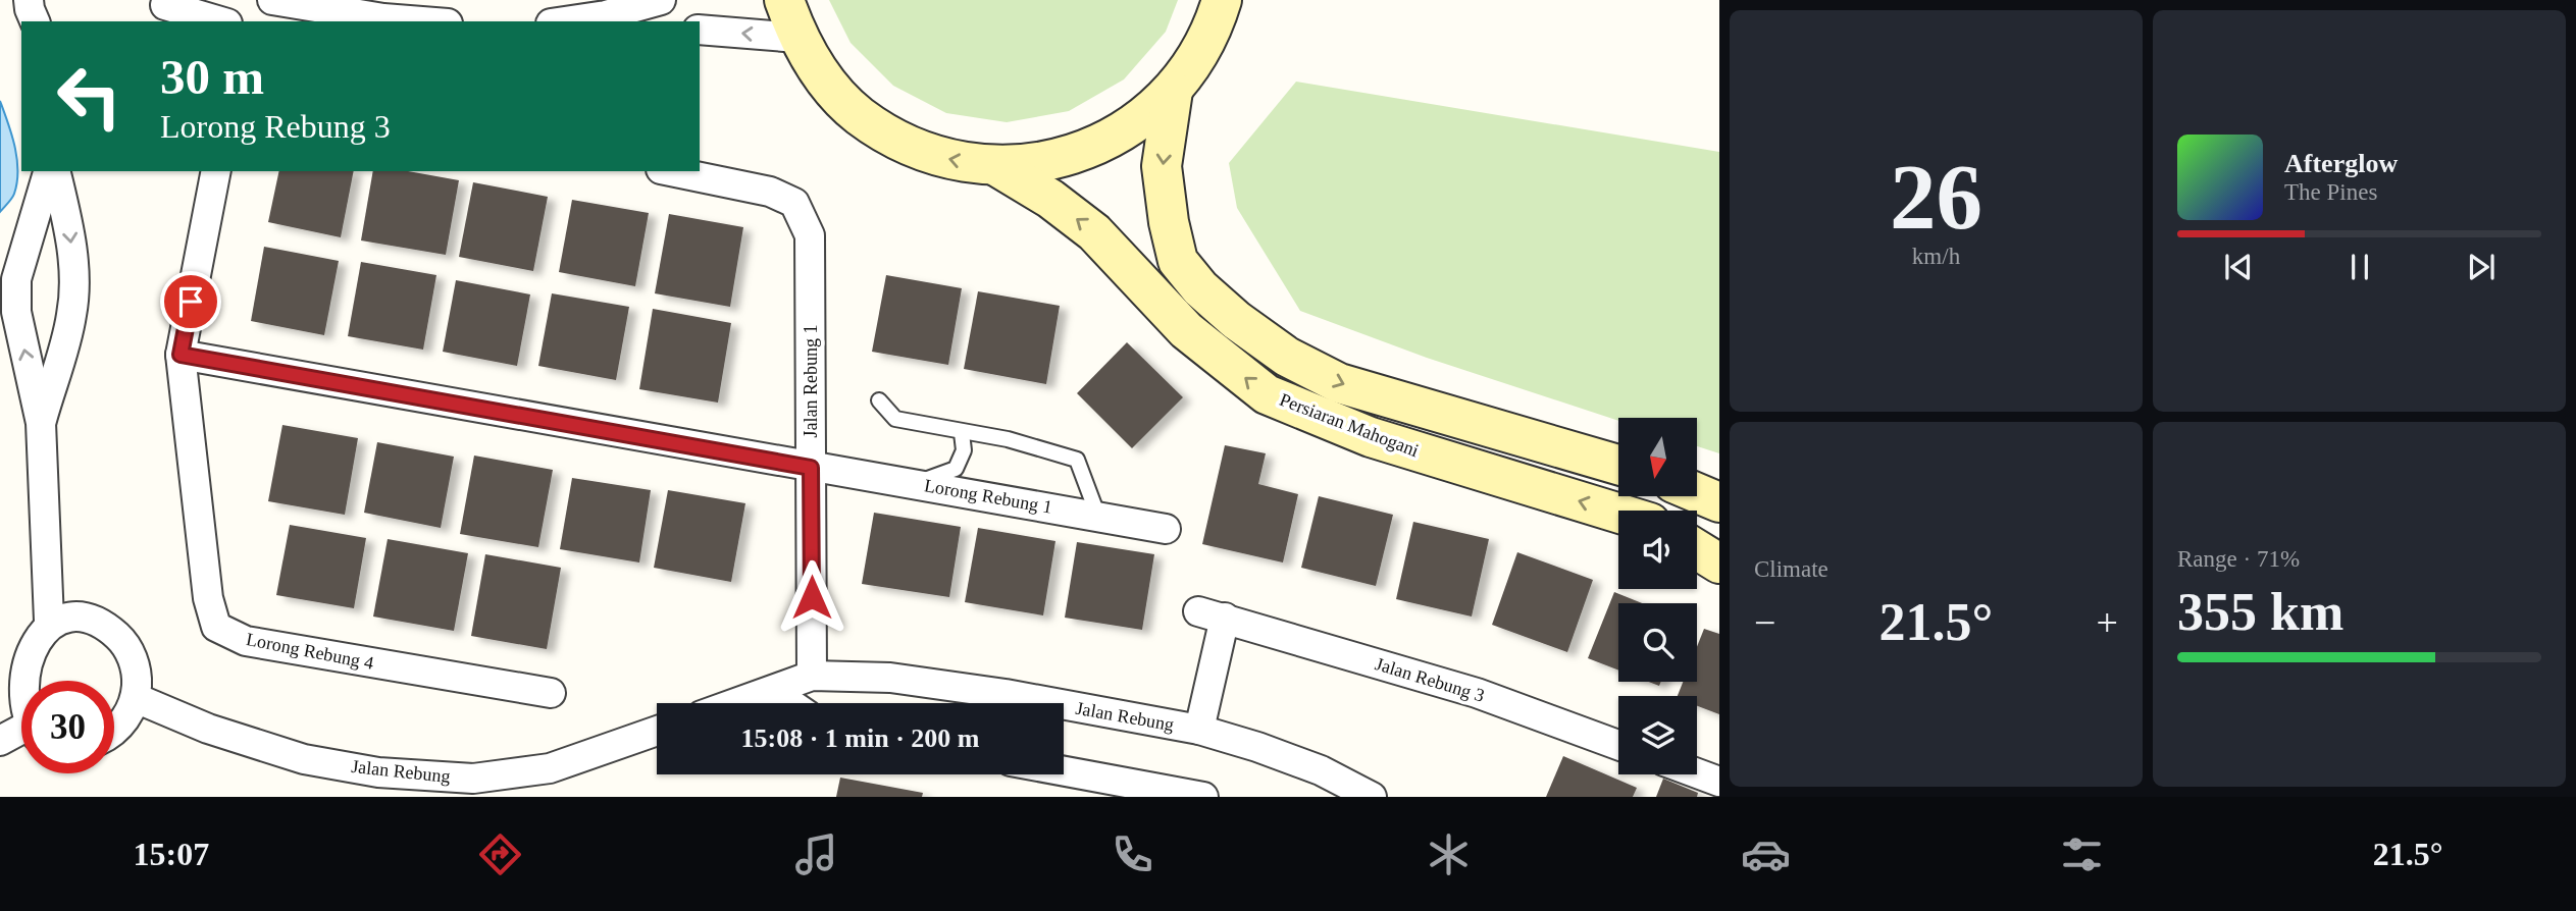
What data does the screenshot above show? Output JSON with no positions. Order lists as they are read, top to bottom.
{
  "streets": {
    "main road": ["Persiaran Mahogani"],
    "street": [
      "Jalan Rebung 1",
      "Lorong Rebung 1",
      "Lorong Rebung 4",
      "Jalan Rebung 3",
      "Jalan Rebung"
    ]
  },
  "crossings": [
    ["Jalan Rebung 1", "Lorong Rebung 1"],
    ["Jalan Rebung 1", "Jalan Rebung"],
    ["Lorong Rebung 1", "Lorong Rebung 4"],
    ["Jalan Rebung 3", "Jalan Rebung"]
  ],
  "north": "bottom",
  "page": {
    "tile": [
      ["26", "km/h"],
      "Climate",
      ["Range · 71%", "355 km"]
    ],
    "turn": ["30 m", "Lorong Rebung 3"],
    "song": ["Afterglow", "The Pines"],
    "heat": ["−", "21.5°", "+"],
    "limit": "30",
    "trip": "15:08 · 1 min · 200 m",
    "tabs": ["15:07", "21.5°"]
  }
}
